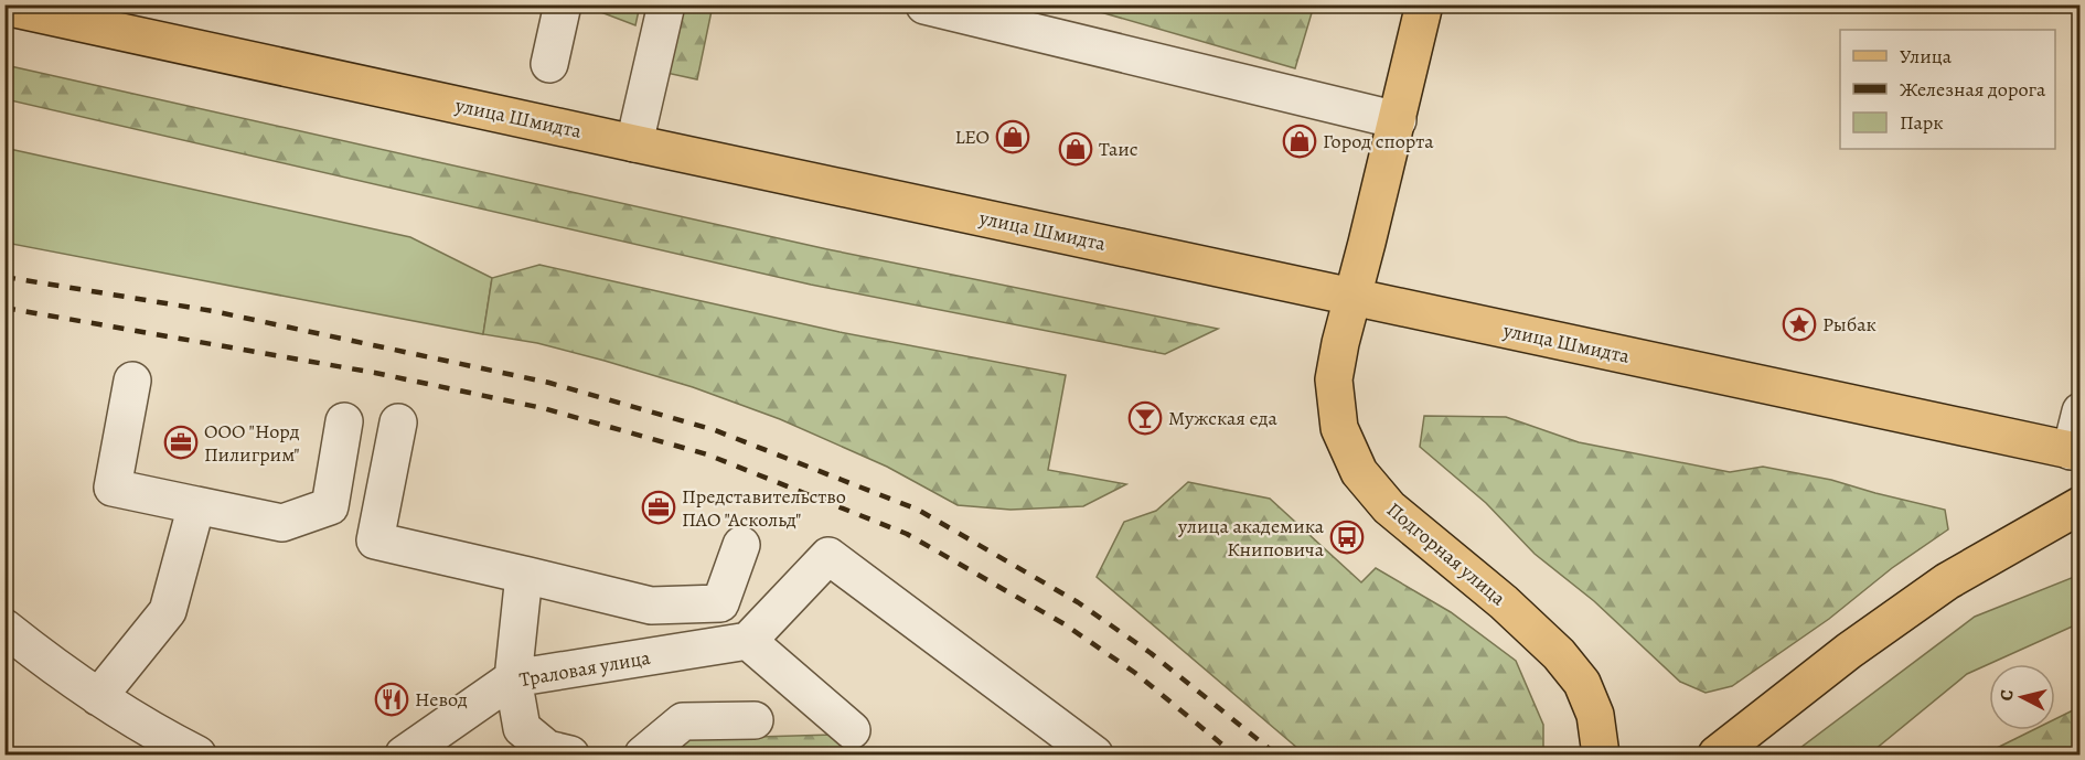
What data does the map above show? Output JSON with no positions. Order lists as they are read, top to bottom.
{
  "streets": {
    "main road": ["улица Шмидта", "Подгорная улица"],
    "street": ["Траловая улица"]
  },
  "crossings": [
    ["улица Шмидта", "Подгорная улица"]
  ],
  "places": {
    "shop": ["LEO", "Город спорта", "Таис"],
    "place": ["Рыбак"],
    "bar": ["Мужская еда"],
    "office": ["ООО \"Норд Пилигрим\"", "Представительство ПАО \"Аскольд\""],
    "bus stop": ["улица академика Книповича"],
    "restaurant": ["Невод"]
  },
  "legend": ["Улица", "Железная дорога", "Парк"],
  "north": "left"
}
